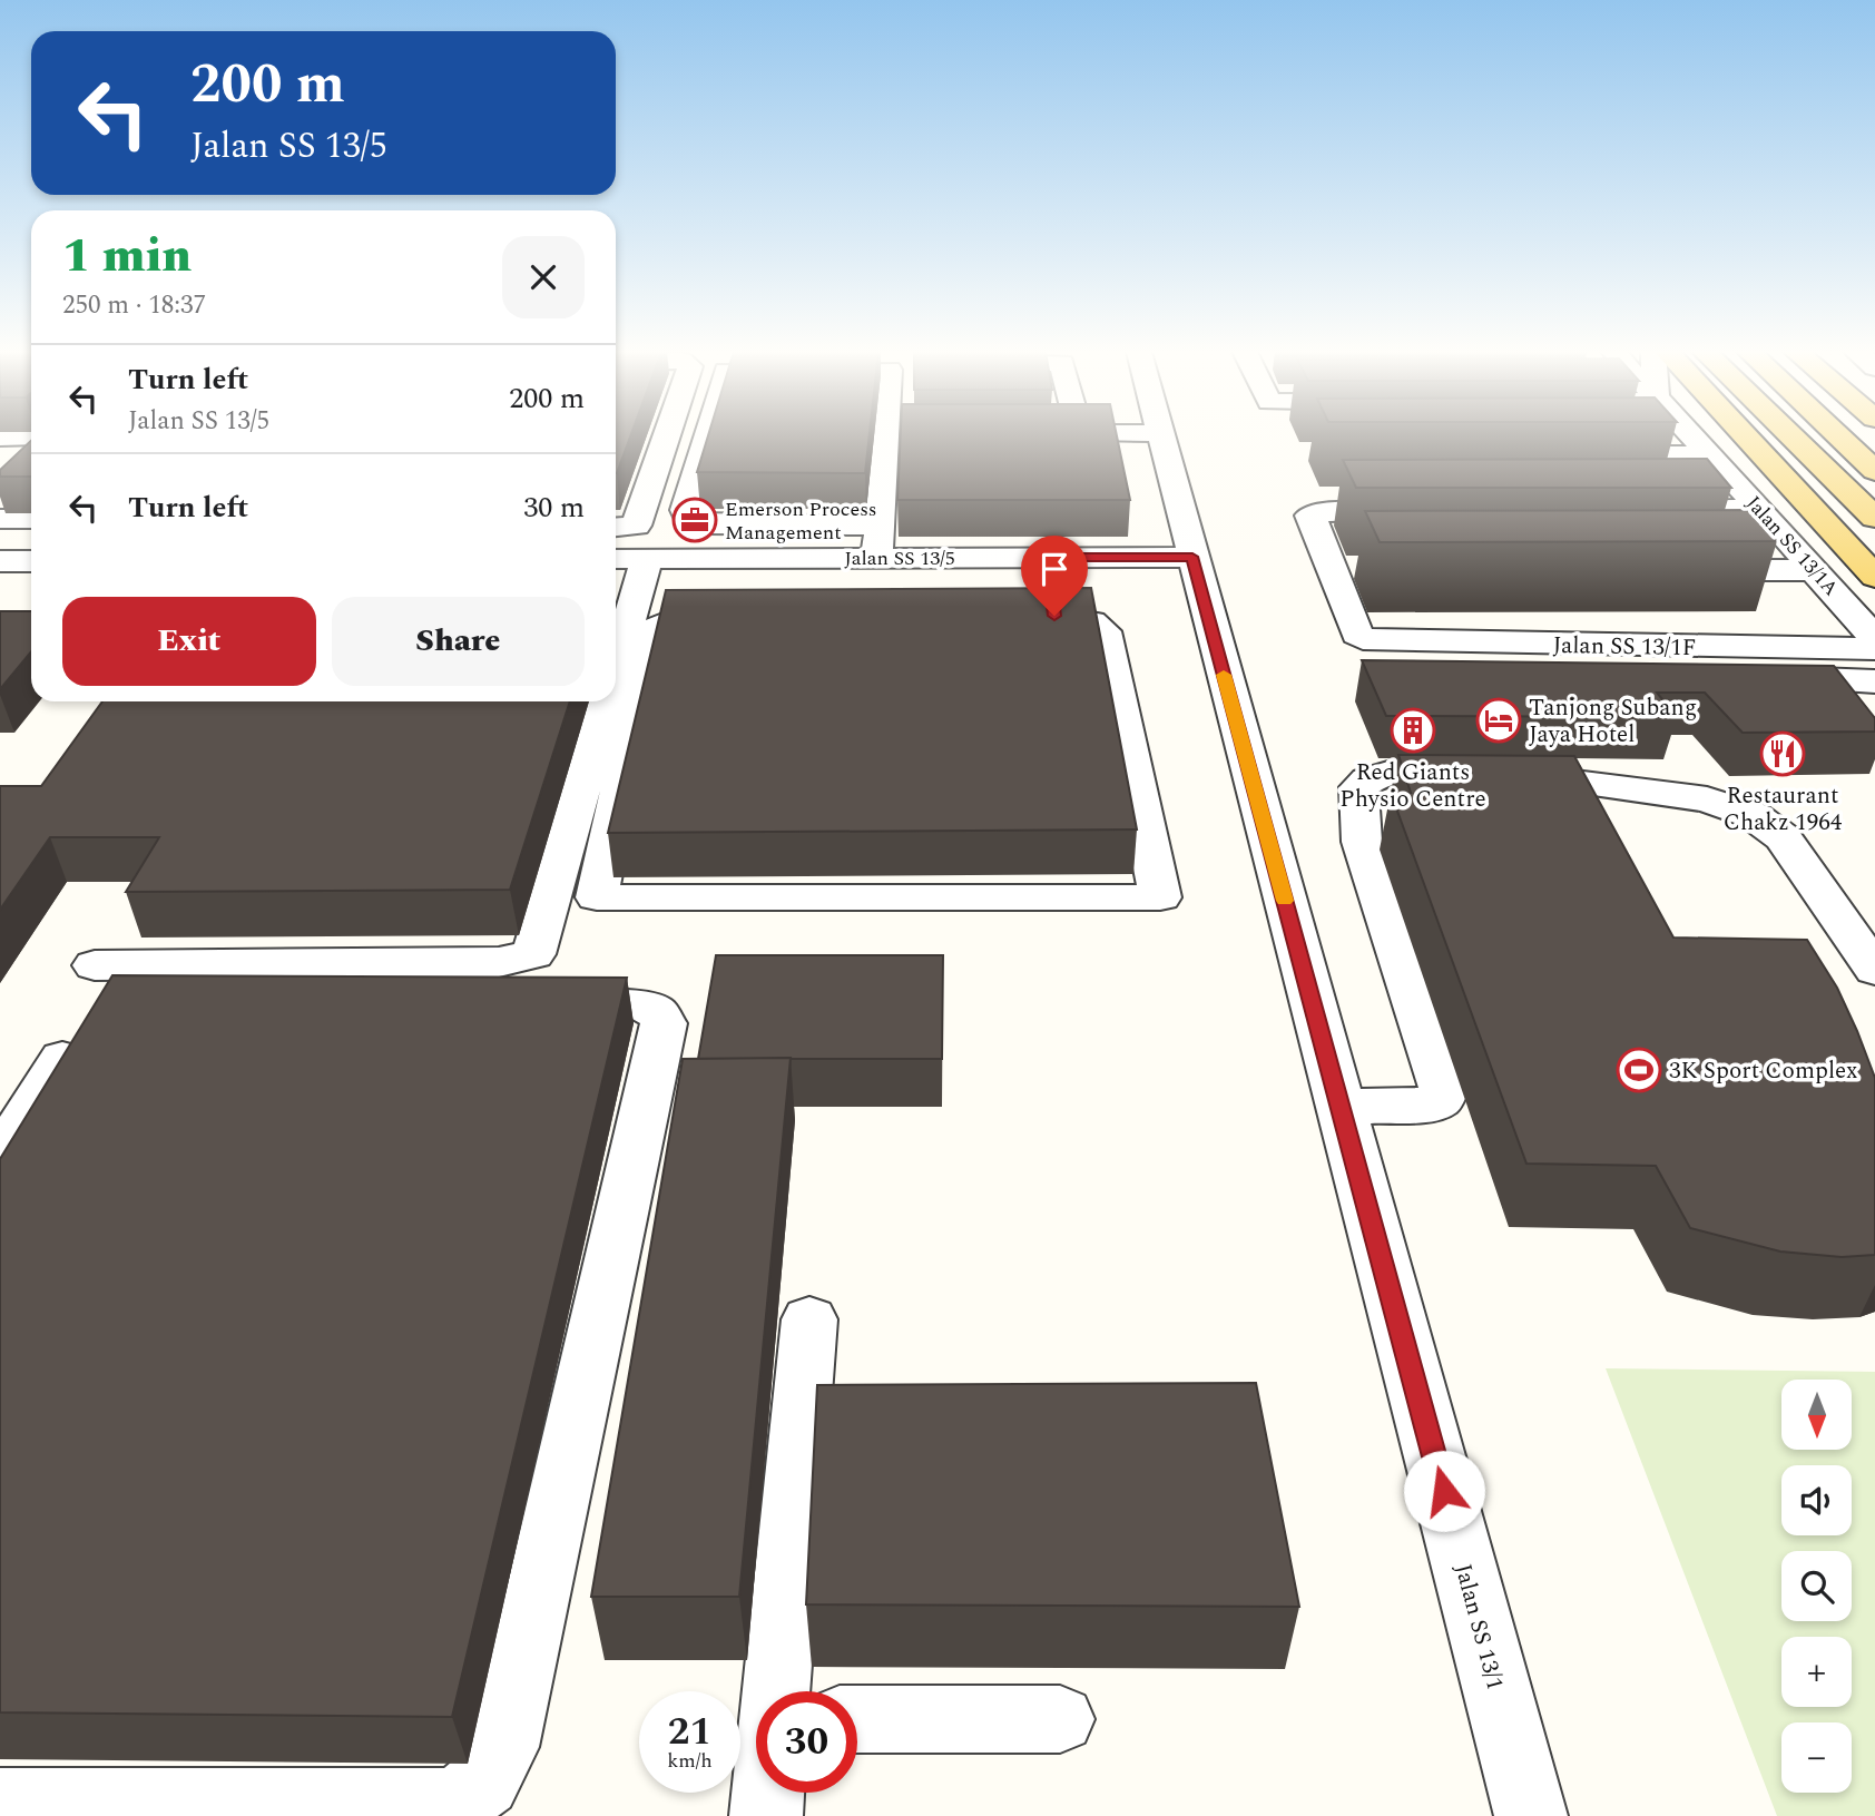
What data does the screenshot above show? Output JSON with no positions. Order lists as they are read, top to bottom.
{
  "streets": {
    "street": [
      "Jalan SS 13/1A",
      "Jalan SS 13/5",
      "Jalan SS 13/1F",
      "Jalan SS 13/1"
    ]
  },
  "crossings": [
    ["Jalan SS 13/5", "Jalan SS 13/1"]
  ],
  "places": {
    "office": ["Emerson Process Management"],
    "hotel": ["Tanjong Subang Jaya Hotel"],
    "building": ["Red Giants Physio Centre"],
    "restaurant": ["Restaurant Chakz 1964"],
    "sports": ["3K Sport Complex"]
  },
  "north": "bottom",
  "page": {
    "turn": ["200 m", "Jalan SS 13/5"],
    "heading": ["1 min", "250 m · 18:37"],
    "list": [
      {
        "name": "Turn left",
        "note": "Jalan SS 13/5",
        "value": "200 m"
      },
      {
        "name": "Turn left",
        "value": "30 m"
      }
    ],
    "buttons": ["Exit", "Share"],
    "map_buttons": ["+", "−"],
    "speed": "21 km/h",
    "limit": "30"
  }
}
